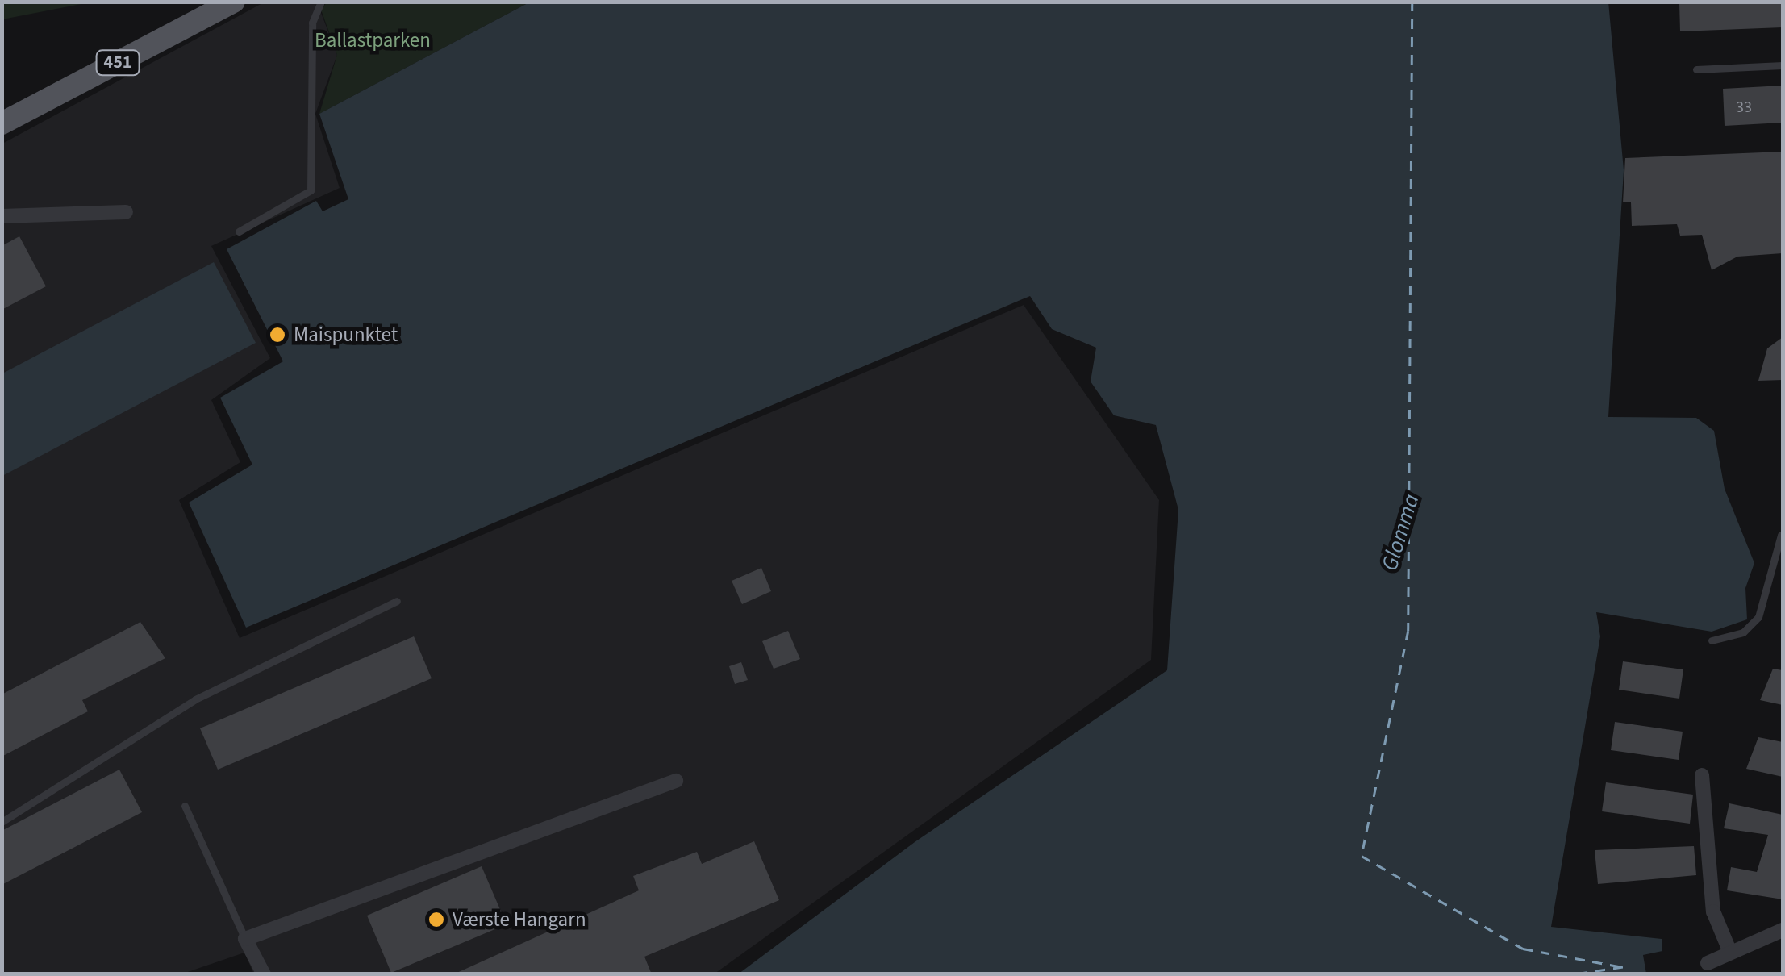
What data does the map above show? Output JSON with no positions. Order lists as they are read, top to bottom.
{
  "streets": {
    "main road": ["451"]
  },
  "water": ["Glomma"],
  "parks": ["Ballastparken"],
  "places": ["Maispunktet", "Værste Hangarn"],
  "house_numbers": ["33"]
}
